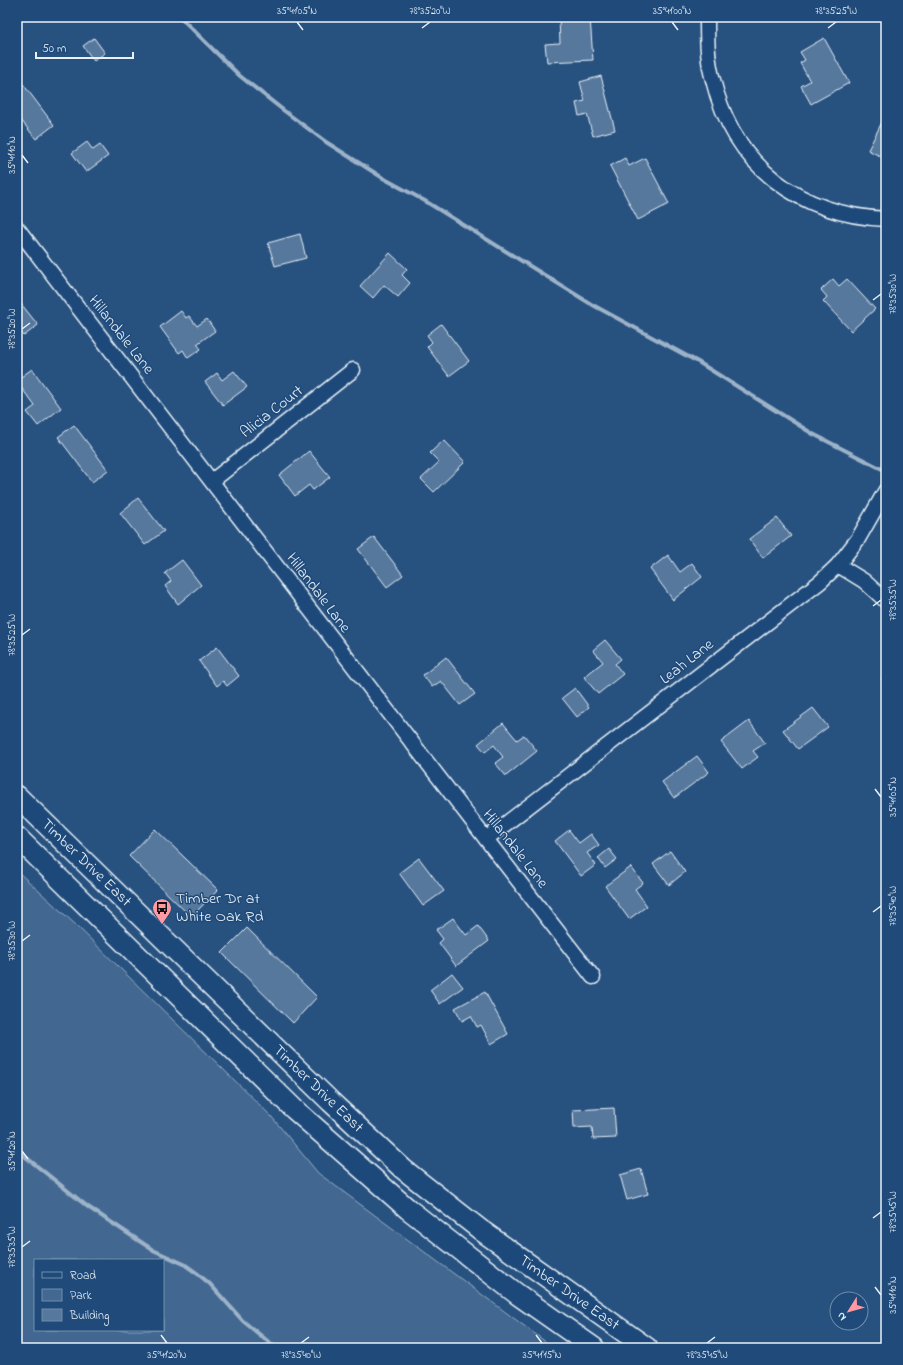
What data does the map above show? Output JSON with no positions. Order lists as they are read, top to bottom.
{
  "streets": {
    "main road": ["Timber Drive East"],
    "street": ["Hillandale Lane", "Alicia Court", "Leah Lane"]
  },
  "crossings": [
    ["Hillandale Lane", "Alicia Court"],
    ["Hillandale Lane", "Leah Lane"]
  ],
  "places": {
    "bus stop": ["Timber Dr at White Oak Rd"]
  },
  "legend": ["Road", "Park", "Building"],
  "scale_bar": "50 m",
  "north": "bottom left",
  "coordinates": [
    "35°41'05\"N",
    "78°35'20\"W",
    "35°41'00\"N",
    "78°35'25\"W",
    "35°41'10\"N",
    "78°35'30\"W",
    "78°35'35\"W",
    "78°35'40\"W",
    "35°41'20\"N",
    "78°35'45\"W",
    "35°41'15\"N"
  ]
}
